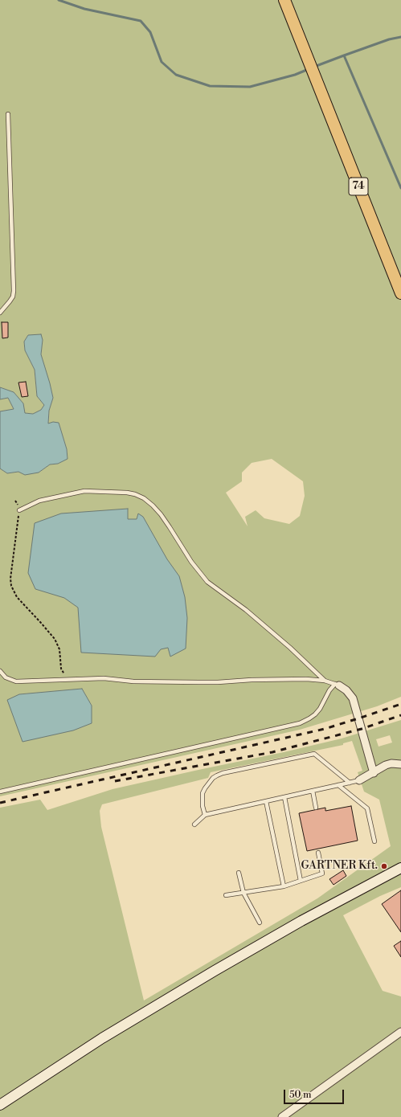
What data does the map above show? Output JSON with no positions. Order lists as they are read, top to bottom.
{
  "streets": {
    "main road": ["74"]
  },
  "places": ["GARTNER Kft."],
  "scale_bar": "50 m"
}
